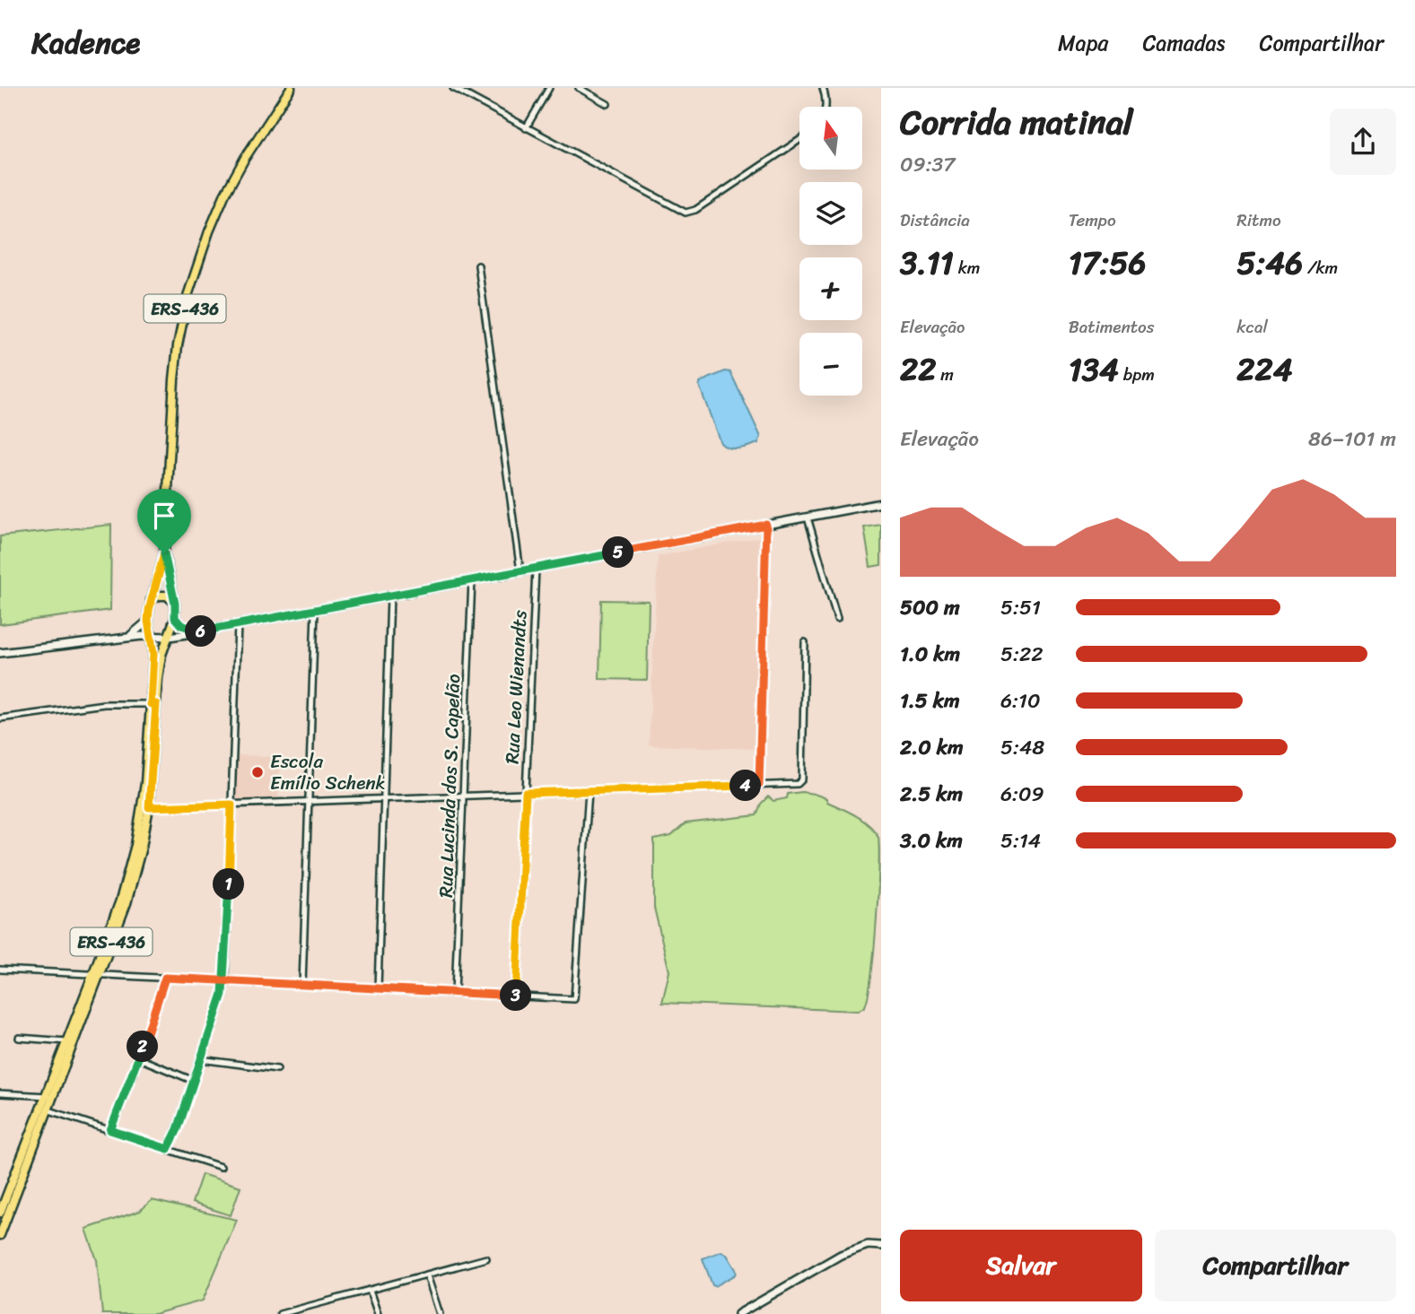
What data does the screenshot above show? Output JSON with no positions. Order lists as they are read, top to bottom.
{
  "streets": {
    "main road": ["ERS-436"],
    "street": ["Rua Leo Wienandts", "Rua Lucinda dos S. Capelão"]
  },
  "places": ["Escola Emílio Schenk"],
  "north": "top",
  "page": {
    "header": "Kadence",
    "nav": ["Mapa", "Camadas", "Compartilhar"],
    "heading": ["Corrida matinal", "09:37"],
    "map_buttons": ["+", "−"],
    "stats": [
      ["Distância", "3.11 km"],
      ["Tempo", "17:56"],
      ["Ritmo", "5:46 /km"],
      ["Elevação", "22 m"],
      ["Batimentos", "134 bpm"],
      ["kcal", "224"]
    ],
    "chart": ["Elevação", "86–101 m"],
    "pins": [
      "5",
      "6",
      "4",
      "1",
      "3",
      "2"
    ],
    "list": [
      {
        "name": "500 m",
        "note": "5:51"
      },
      {
        "name": "1.0 km",
        "note": "5:22"
      },
      {
        "name": "1.5 km",
        "note": "6:10"
      },
      {
        "name": "2.0 km",
        "note": "5:48"
      },
      {
        "name": "2.5 km",
        "note": "6:09"
      },
      {
        "name": "3.0 km",
        "note": "5:14"
      }
    ],
    "buttons": ["Salvar", "Compartilhar"]
  }
}
